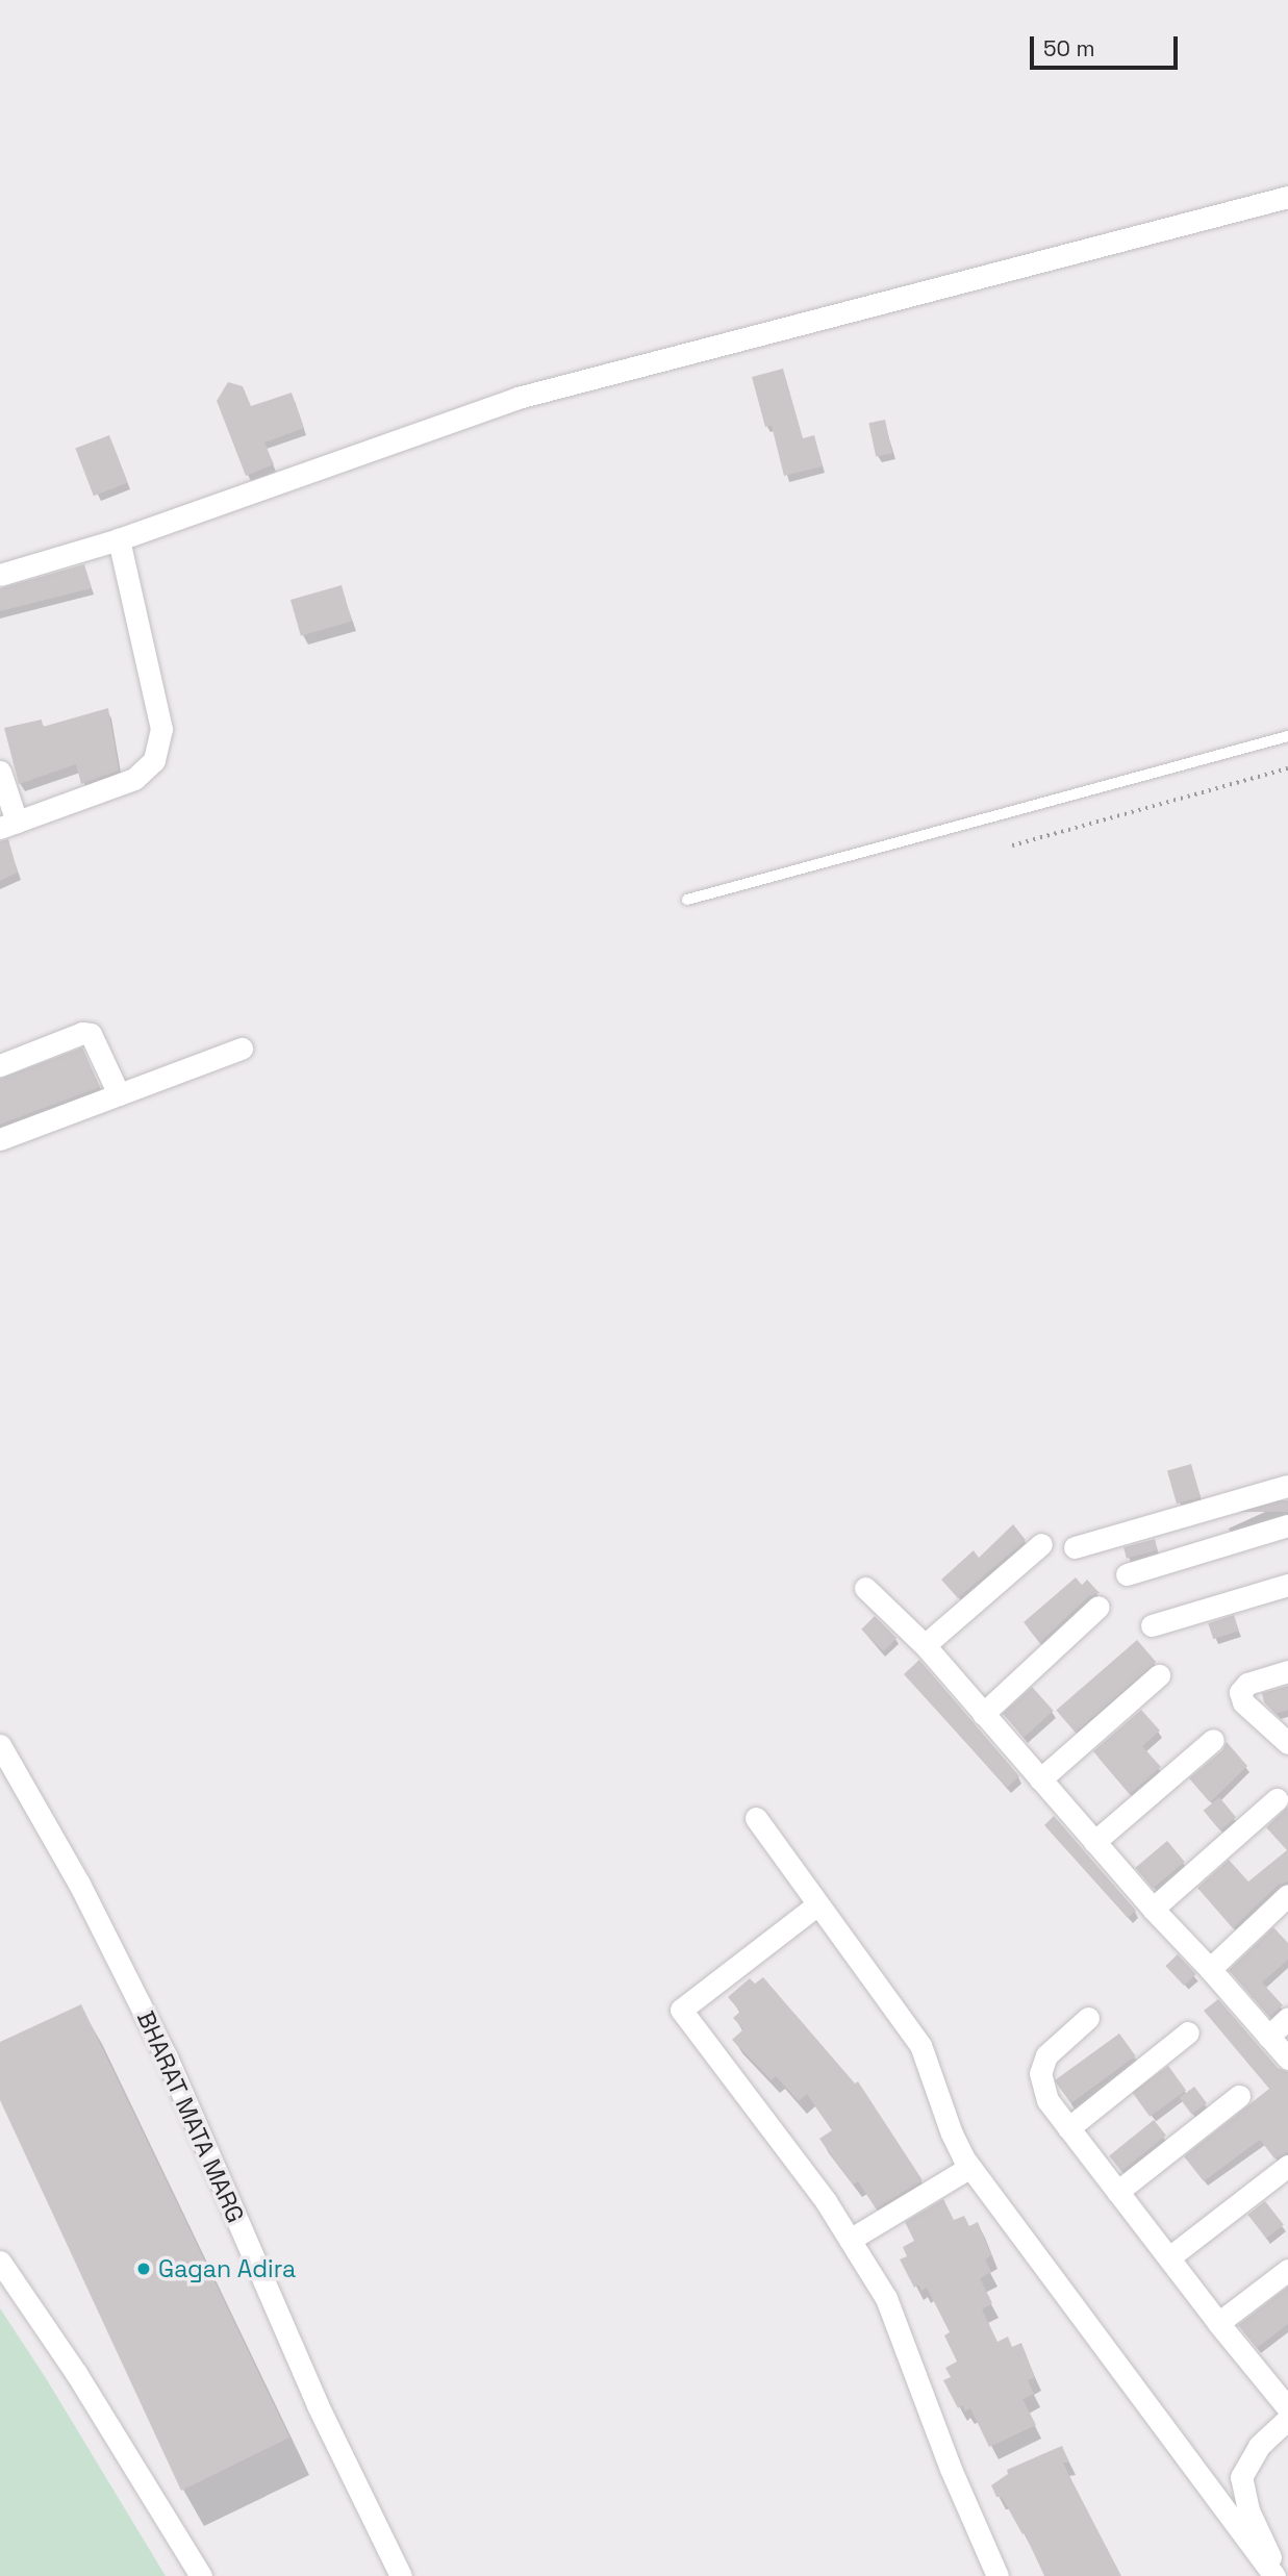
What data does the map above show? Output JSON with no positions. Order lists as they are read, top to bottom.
{
  "streets": {
    "street": ["BHARAT MATA MARG"]
  },
  "places": ["Gagan Adira"],
  "scale_bar": "50 m"
}
